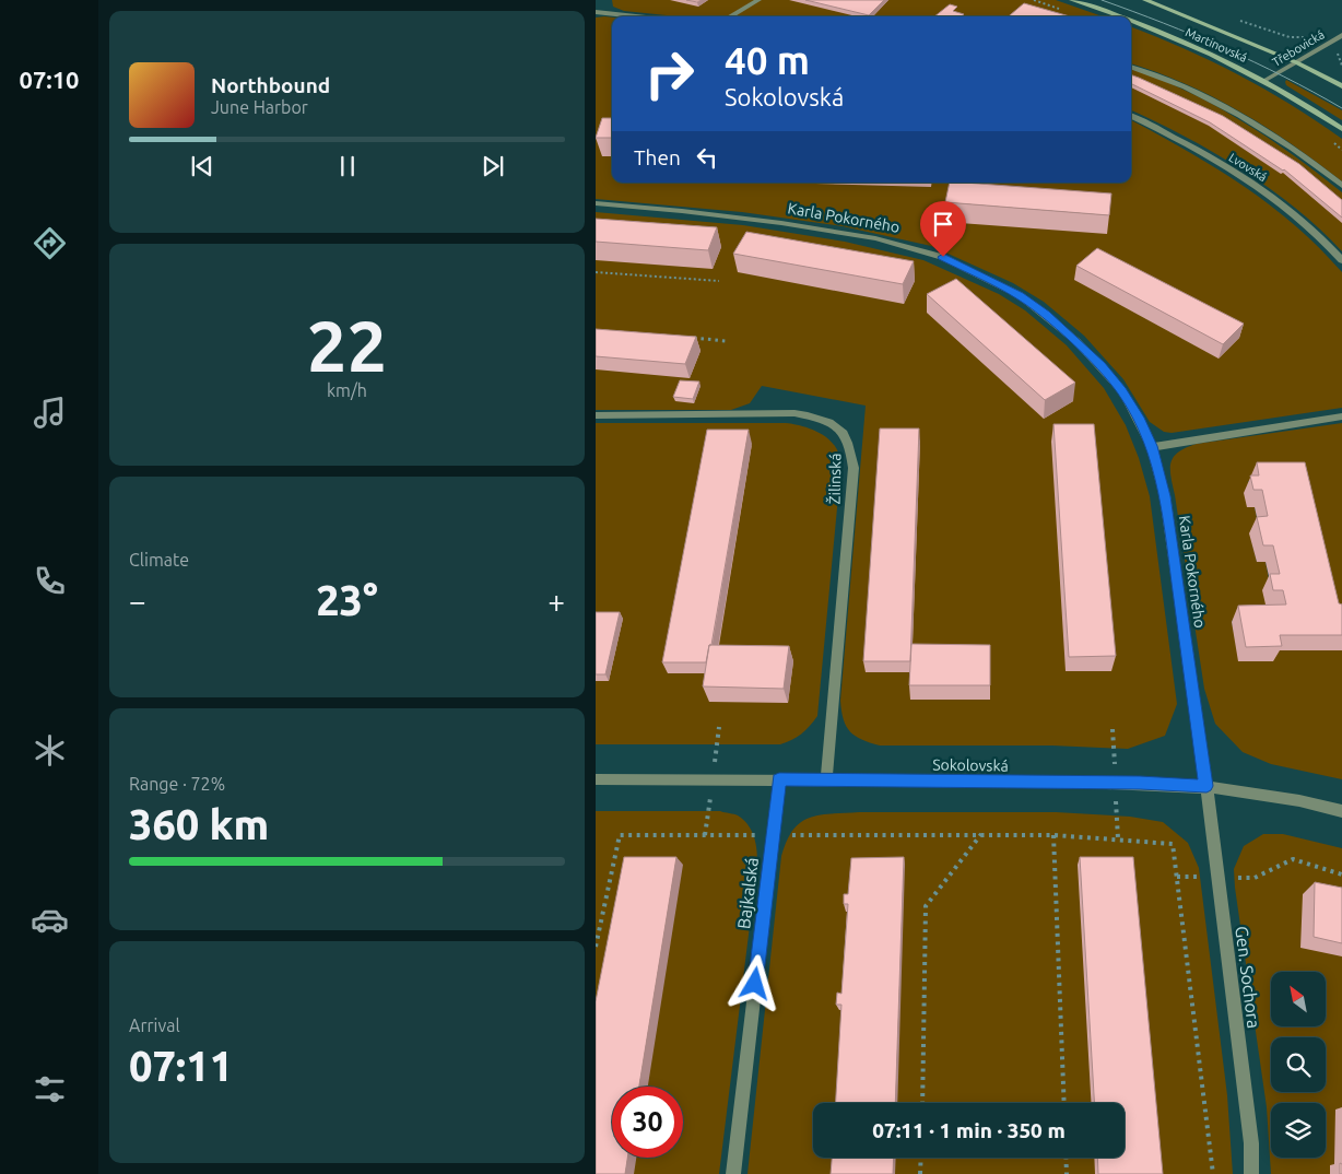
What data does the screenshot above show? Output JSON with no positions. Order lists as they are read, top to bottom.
{
  "streets": {
    "street": [
      "Martinovská",
      "Třebovická",
      "Lvovská",
      "Karla Pokorného",
      "Žilinská",
      "Sokolovská",
      "Bajkalská",
      "Gen. Sochora"
    ]
  },
  "crossings": [
    ["Martinovská", "Třebovická"],
    ["Karla Pokorného", "Sokolovská"],
    ["Karla Pokorného", "Gen. Sochora"],
    ["Žilinská", "Sokolovská"],
    ["Sokolovská", "Bajkalská"],
    ["Sokolovská", "Gen. Sochora"]
  ],
  "north": "top left",
  "page": {
    "tabs": "07:10",
    "turn": ["40 m", "Sokolovská"],
    "song": ["Northbound", "June Harbor"],
    "then": "Then",
    "tile": [
      ["22", "km/h"],
      "Climate",
      ["Range · 72%", "360 km"],
      ["Arrival", "07:11"]
    ],
    "heat": ["−", "23°", "+"],
    "limit": "30",
    "trip": "07:11 · 1 min · 350 m"
  }
}
